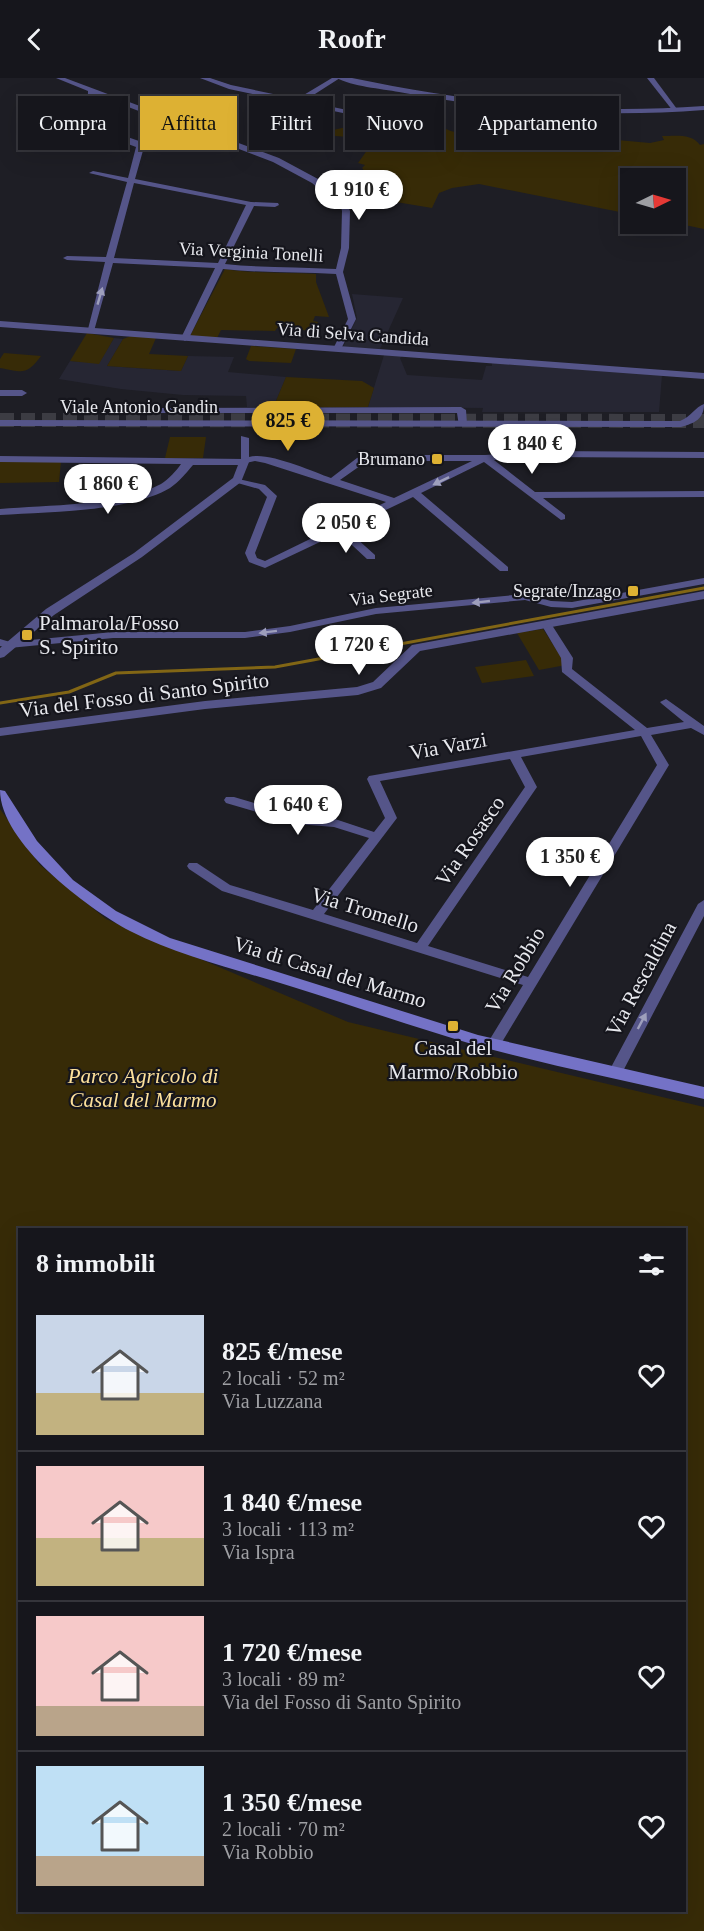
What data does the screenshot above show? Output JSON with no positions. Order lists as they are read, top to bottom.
{
  "streets": {
    "main road": ["Via di Casal del Marmo"],
    "street": [
      "Via Verginia Tonelli",
      "Via di Selva Candida",
      "Viale Antonio Gandin",
      "Via Segrate",
      "Via del Fosso di Santo Spirito",
      "Via Varzi",
      "Via Rosasco",
      "Via Tromello",
      "Via Robbio",
      "Via Rescaldina"
    ]
  },
  "crossings": [
    ["Via Varzi", "Via Rosasco"],
    ["Via Varzi", "Via Tromello"],
    ["Via Varzi", "Via Robbio"],
    ["Via Rosasco", "Via Tromello"],
    ["Via Tromello", "Via Robbio"],
    ["Via Robbio", "Via di Casal del Marmo"],
    ["Via di Casal del Marmo", "Via Rescaldina"]
  ],
  "one_way": ["Via Rescaldina"],
  "parks": ["Parco Agricolo di Casal del Marmo"],
  "places": {
    "transit": [
      "Brumano",
      "Segrate/Inzago",
      "Palmarola/Fosso S. Spirito",
      "Casal del Marmo/Robbio"
    ]
  },
  "north": "right",
  "page": {
    "header": "Roofr",
    "chip": [
      "Compra",
      "Affitta",
      "Filtri",
      "Nuovo",
      "Appartamento"
    ],
    "price": [
      "1 910 €",
      "825 €",
      "1 840 €",
      "1 860 €",
      "2 050 €",
      "1 720 €",
      "1 640 €",
      "1 350 €"
    ],
    "heading": "8 immobili",
    "list": [
      {
        "name": "825 €/mese",
        "note": "2 locali · 52 m² · Via Luzzana"
      },
      {
        "name": "1 840 €/mese",
        "note": "3 locali · 113 m² · Via Ispra"
      },
      {
        "name": "1 720 €/mese",
        "note": "3 locali · 89 m² · Via del Fosso di Santo Spirito"
      },
      {
        "name": "1 350 €/mese",
        "note": "2 locali · 70 m² · Via Robbio"
      }
    ]
  }
}
